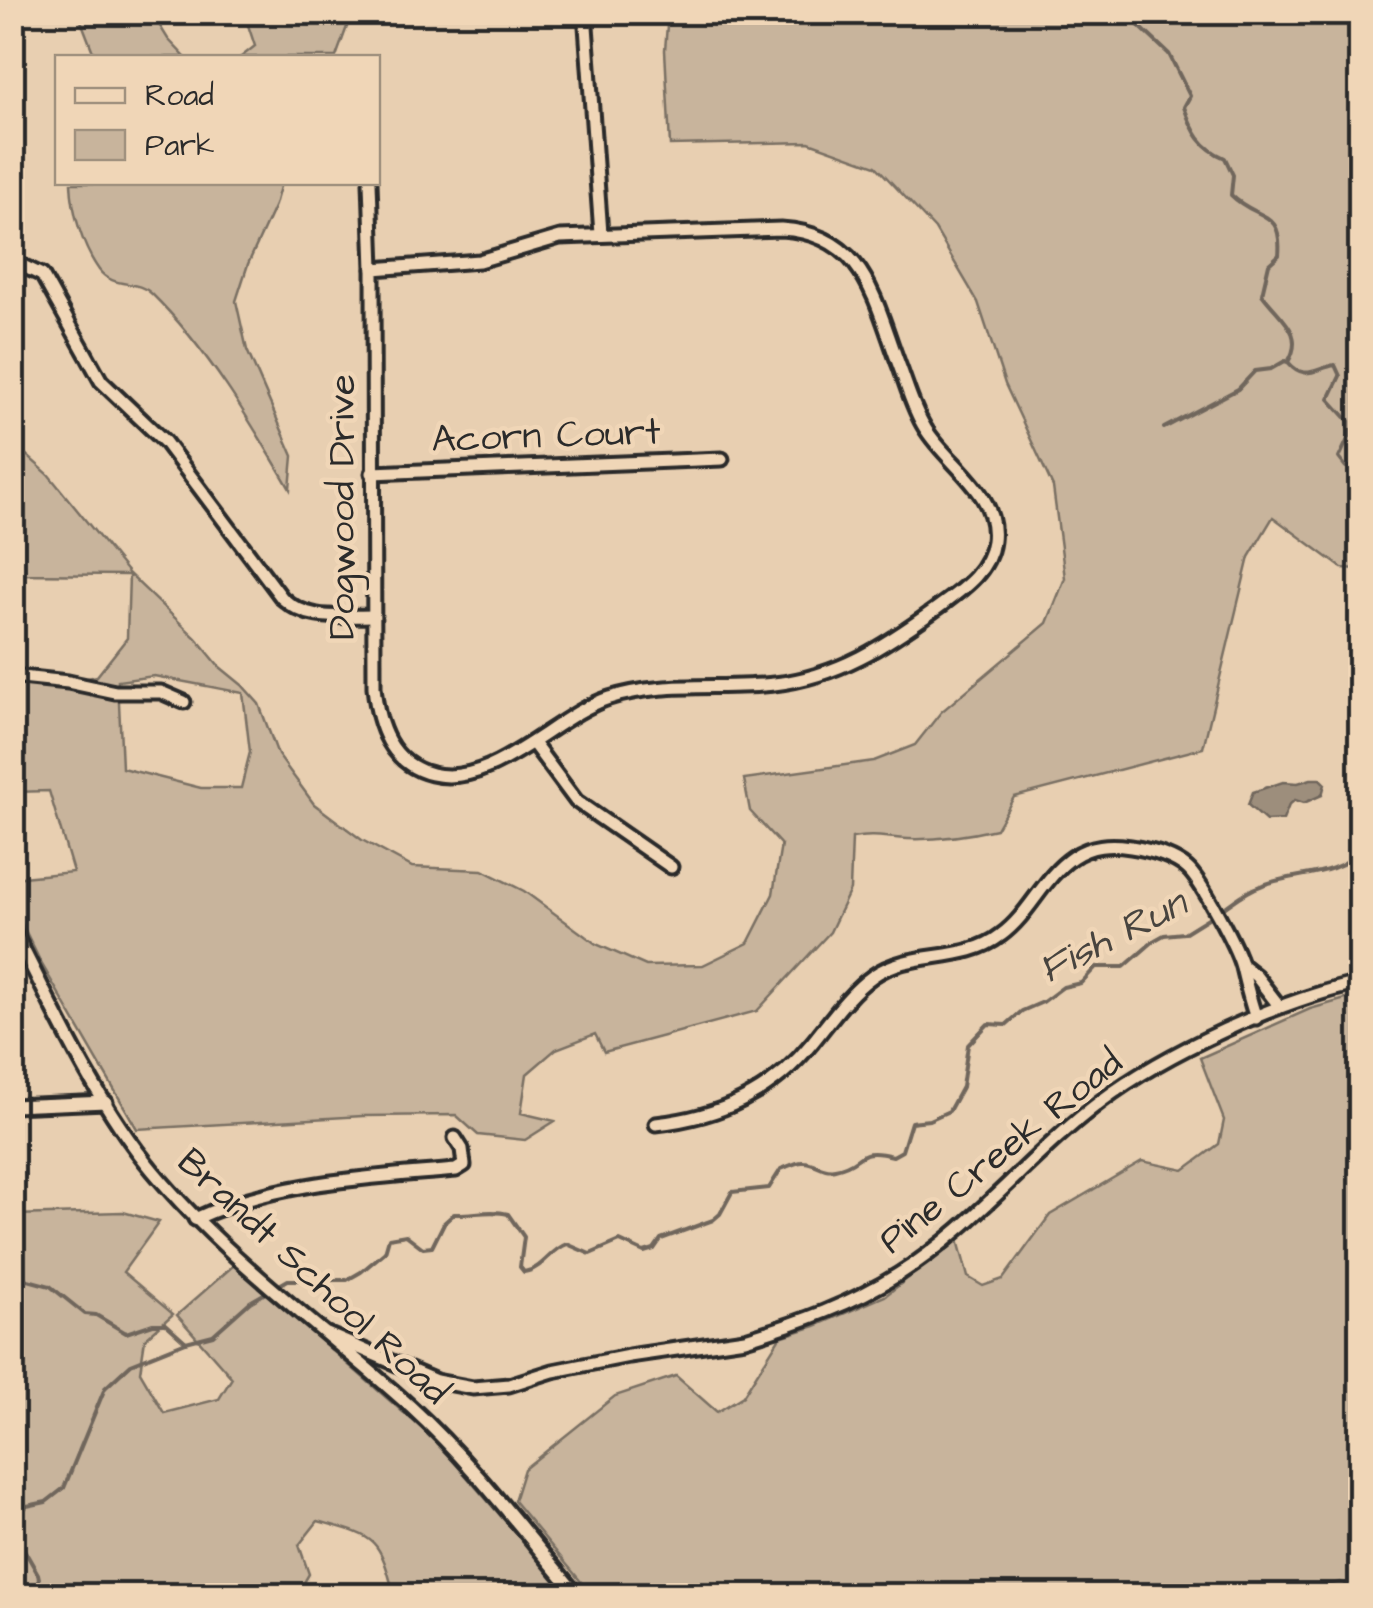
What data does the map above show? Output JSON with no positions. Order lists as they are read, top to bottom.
{
  "streets": {
    "street": [
      "Acorn Court",
      "Dogwood Drive",
      "Pine Creek Road",
      "Brandt School Road"
    ]
  },
  "crossings": [
    ["Acorn Court", "Dogwood Drive"],
    ["Pine Creek Road", "Brandt School Road"]
  ],
  "water": ["Fish Run"],
  "legend": ["Road", "Park"]
}
